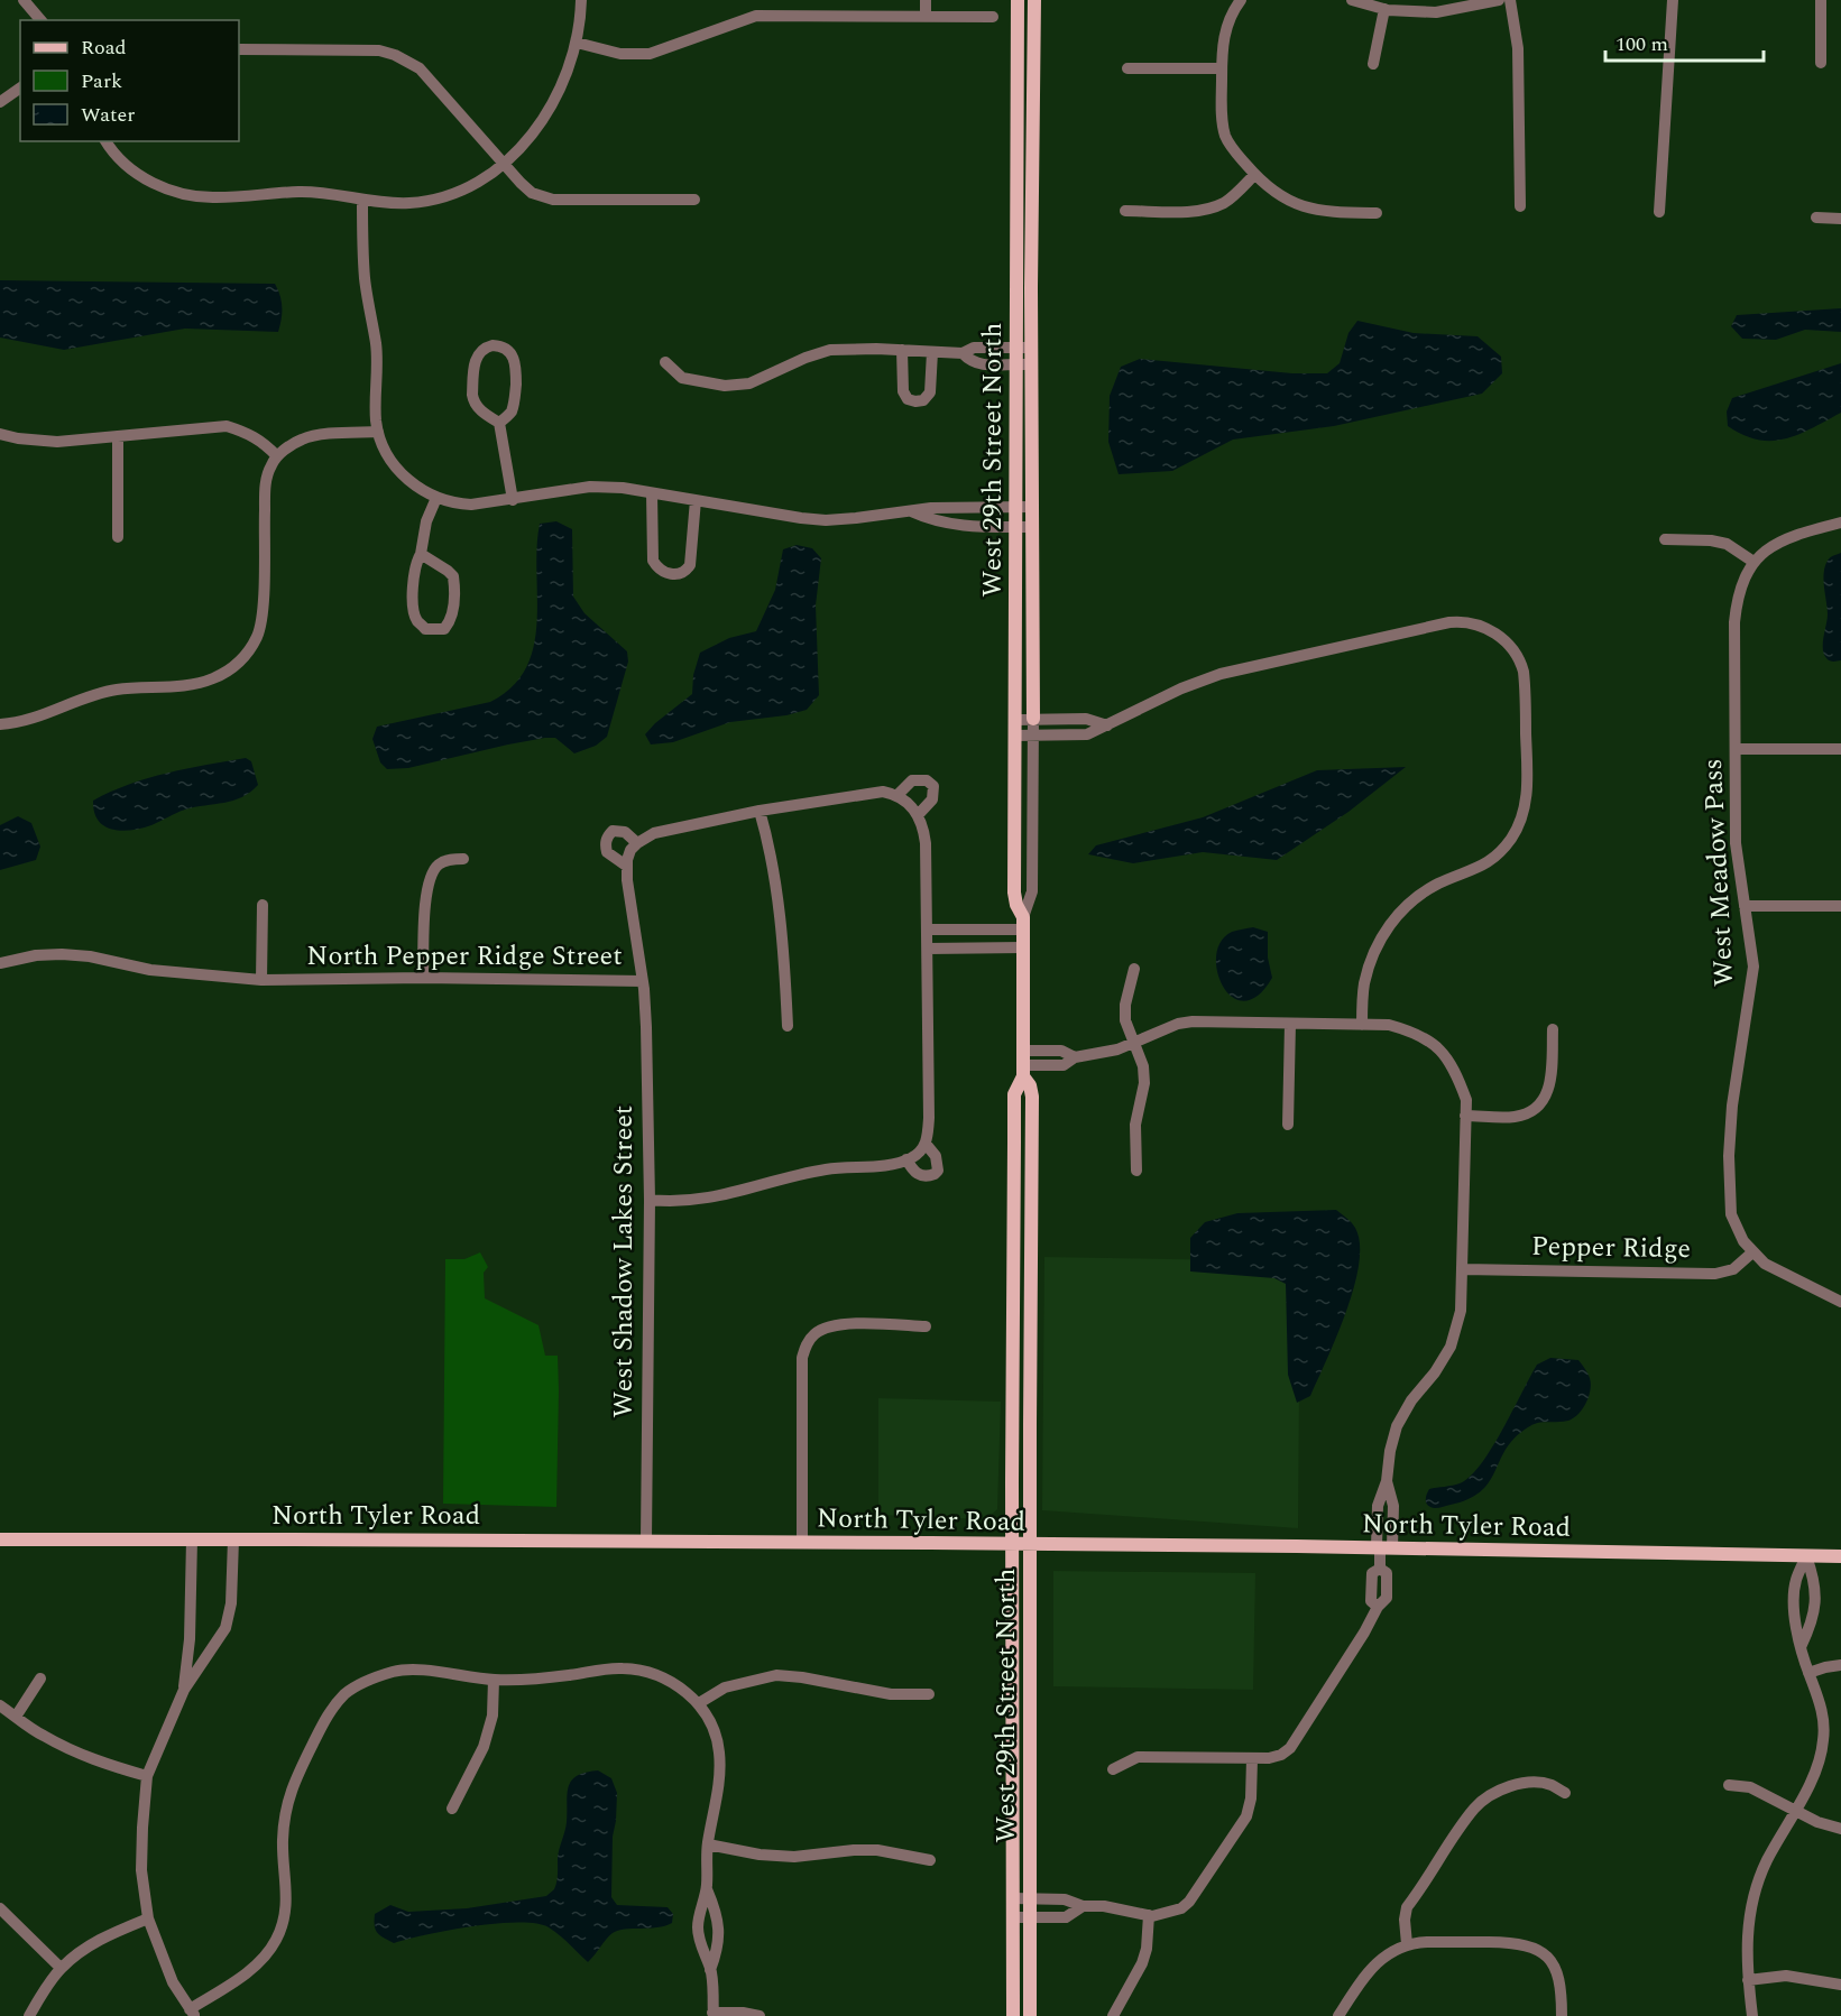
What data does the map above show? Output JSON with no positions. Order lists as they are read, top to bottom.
{
  "streets": {
    "main road": ["West 29th Street North", "North Tyler Road"],
    "street": [
      "West Meadow Pass",
      "North Pepper Ridge Street",
      "Pepper Ridge",
      "West Shadow Lakes Street"
    ]
  },
  "crossings": [
    ["West 29th Street North", "North Tyler Road"],
    ["West Meadow Pass", "Pepper Ridge"],
    ["North Pepper Ridge Street", "West Shadow Lakes Street"],
    ["West Shadow Lakes Street", "North Tyler Road"]
  ],
  "legend": ["Road", "Park", "Water"],
  "scale_bar": "100 m"
}
